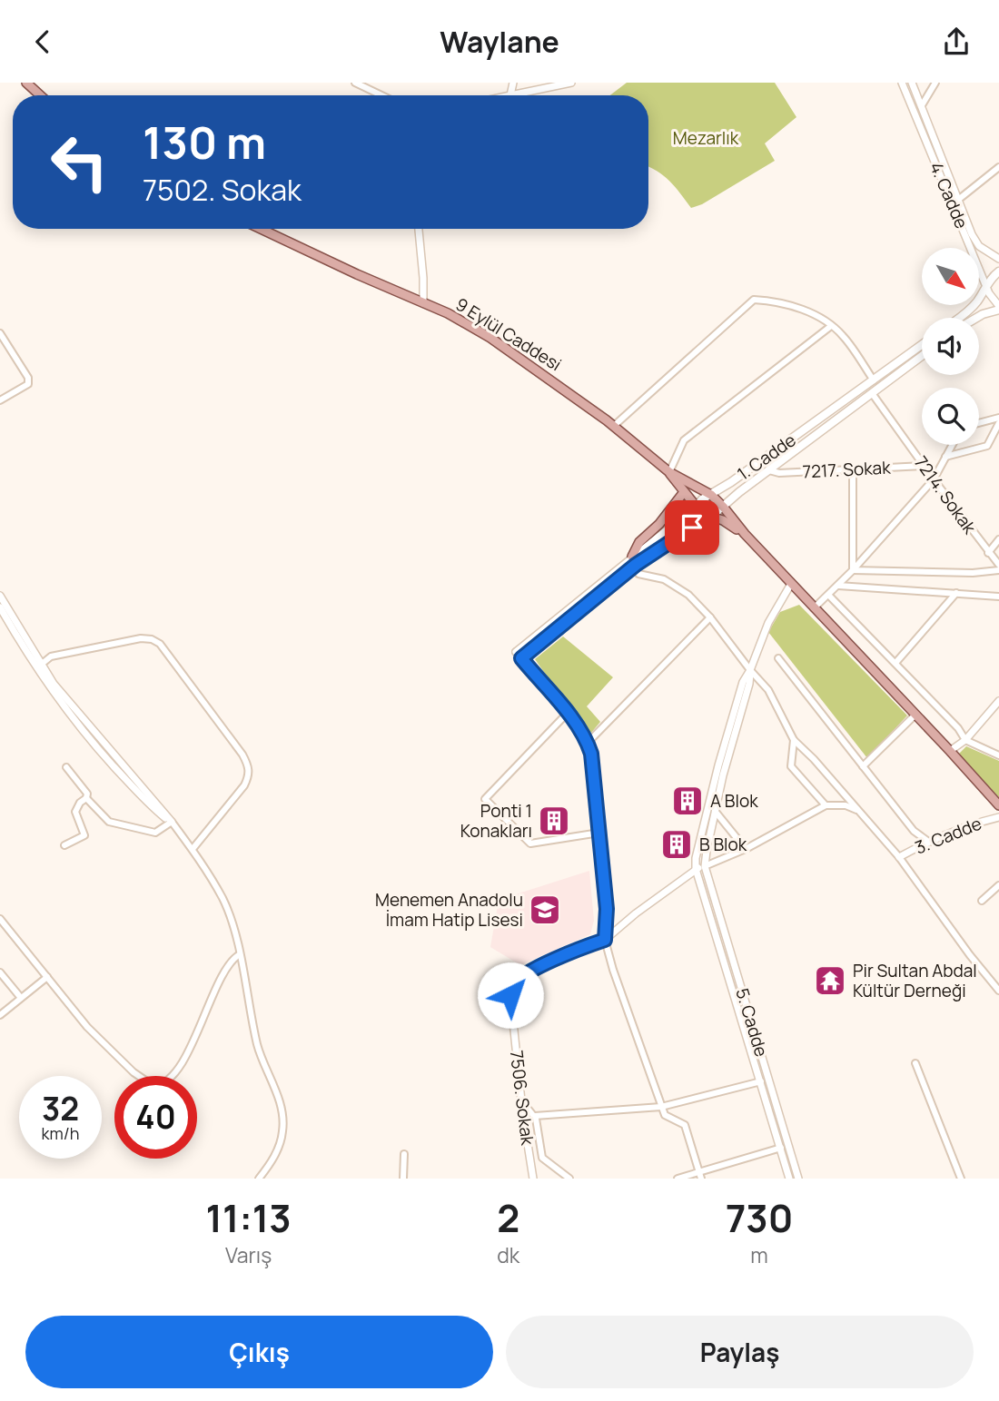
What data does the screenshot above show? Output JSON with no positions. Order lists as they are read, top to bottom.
{
  "streets": {
    "main road": ["9 Eylül Caddesi", "1. Cadde"],
    "street": [
      "4. Cadde",
      "7217. Sokak",
      "7214. Sokak",
      "3. Cadde",
      "5. Cadde",
      "7506. Sokak"
    ]
  },
  "crossings": [
    ["9 Eylül Caddesi", "1. Cadde"],
    ["1. Cadde", "7217. Sokak"],
    ["1. Cadde", "7214. Sokak"],
    ["7217. Sokak", "7214. Sokak"]
  ],
  "parks": ["Mezarlık"],
  "places": {
    "building": ["A Blok", "Ponti 1 Konakları", "B Blok"],
    "school or university": ["Menemen Anadolu İmam Hatip Lisesi"],
    "temple": ["Pir Sultan Abdal Kültür Derneği"]
  },
  "north": "bottom right",
  "page": {
    "header": "Waylane",
    "turn": ["130 m", "7502. Sokak"],
    "speed": "32 km/h",
    "limit": "40",
    "eta": [
      "11:13",
      "Varış",
      "2",
      "dk",
      "730",
      "m"
    ],
    "buttons": ["Çıkış", "Paylaş"]
  }
}
